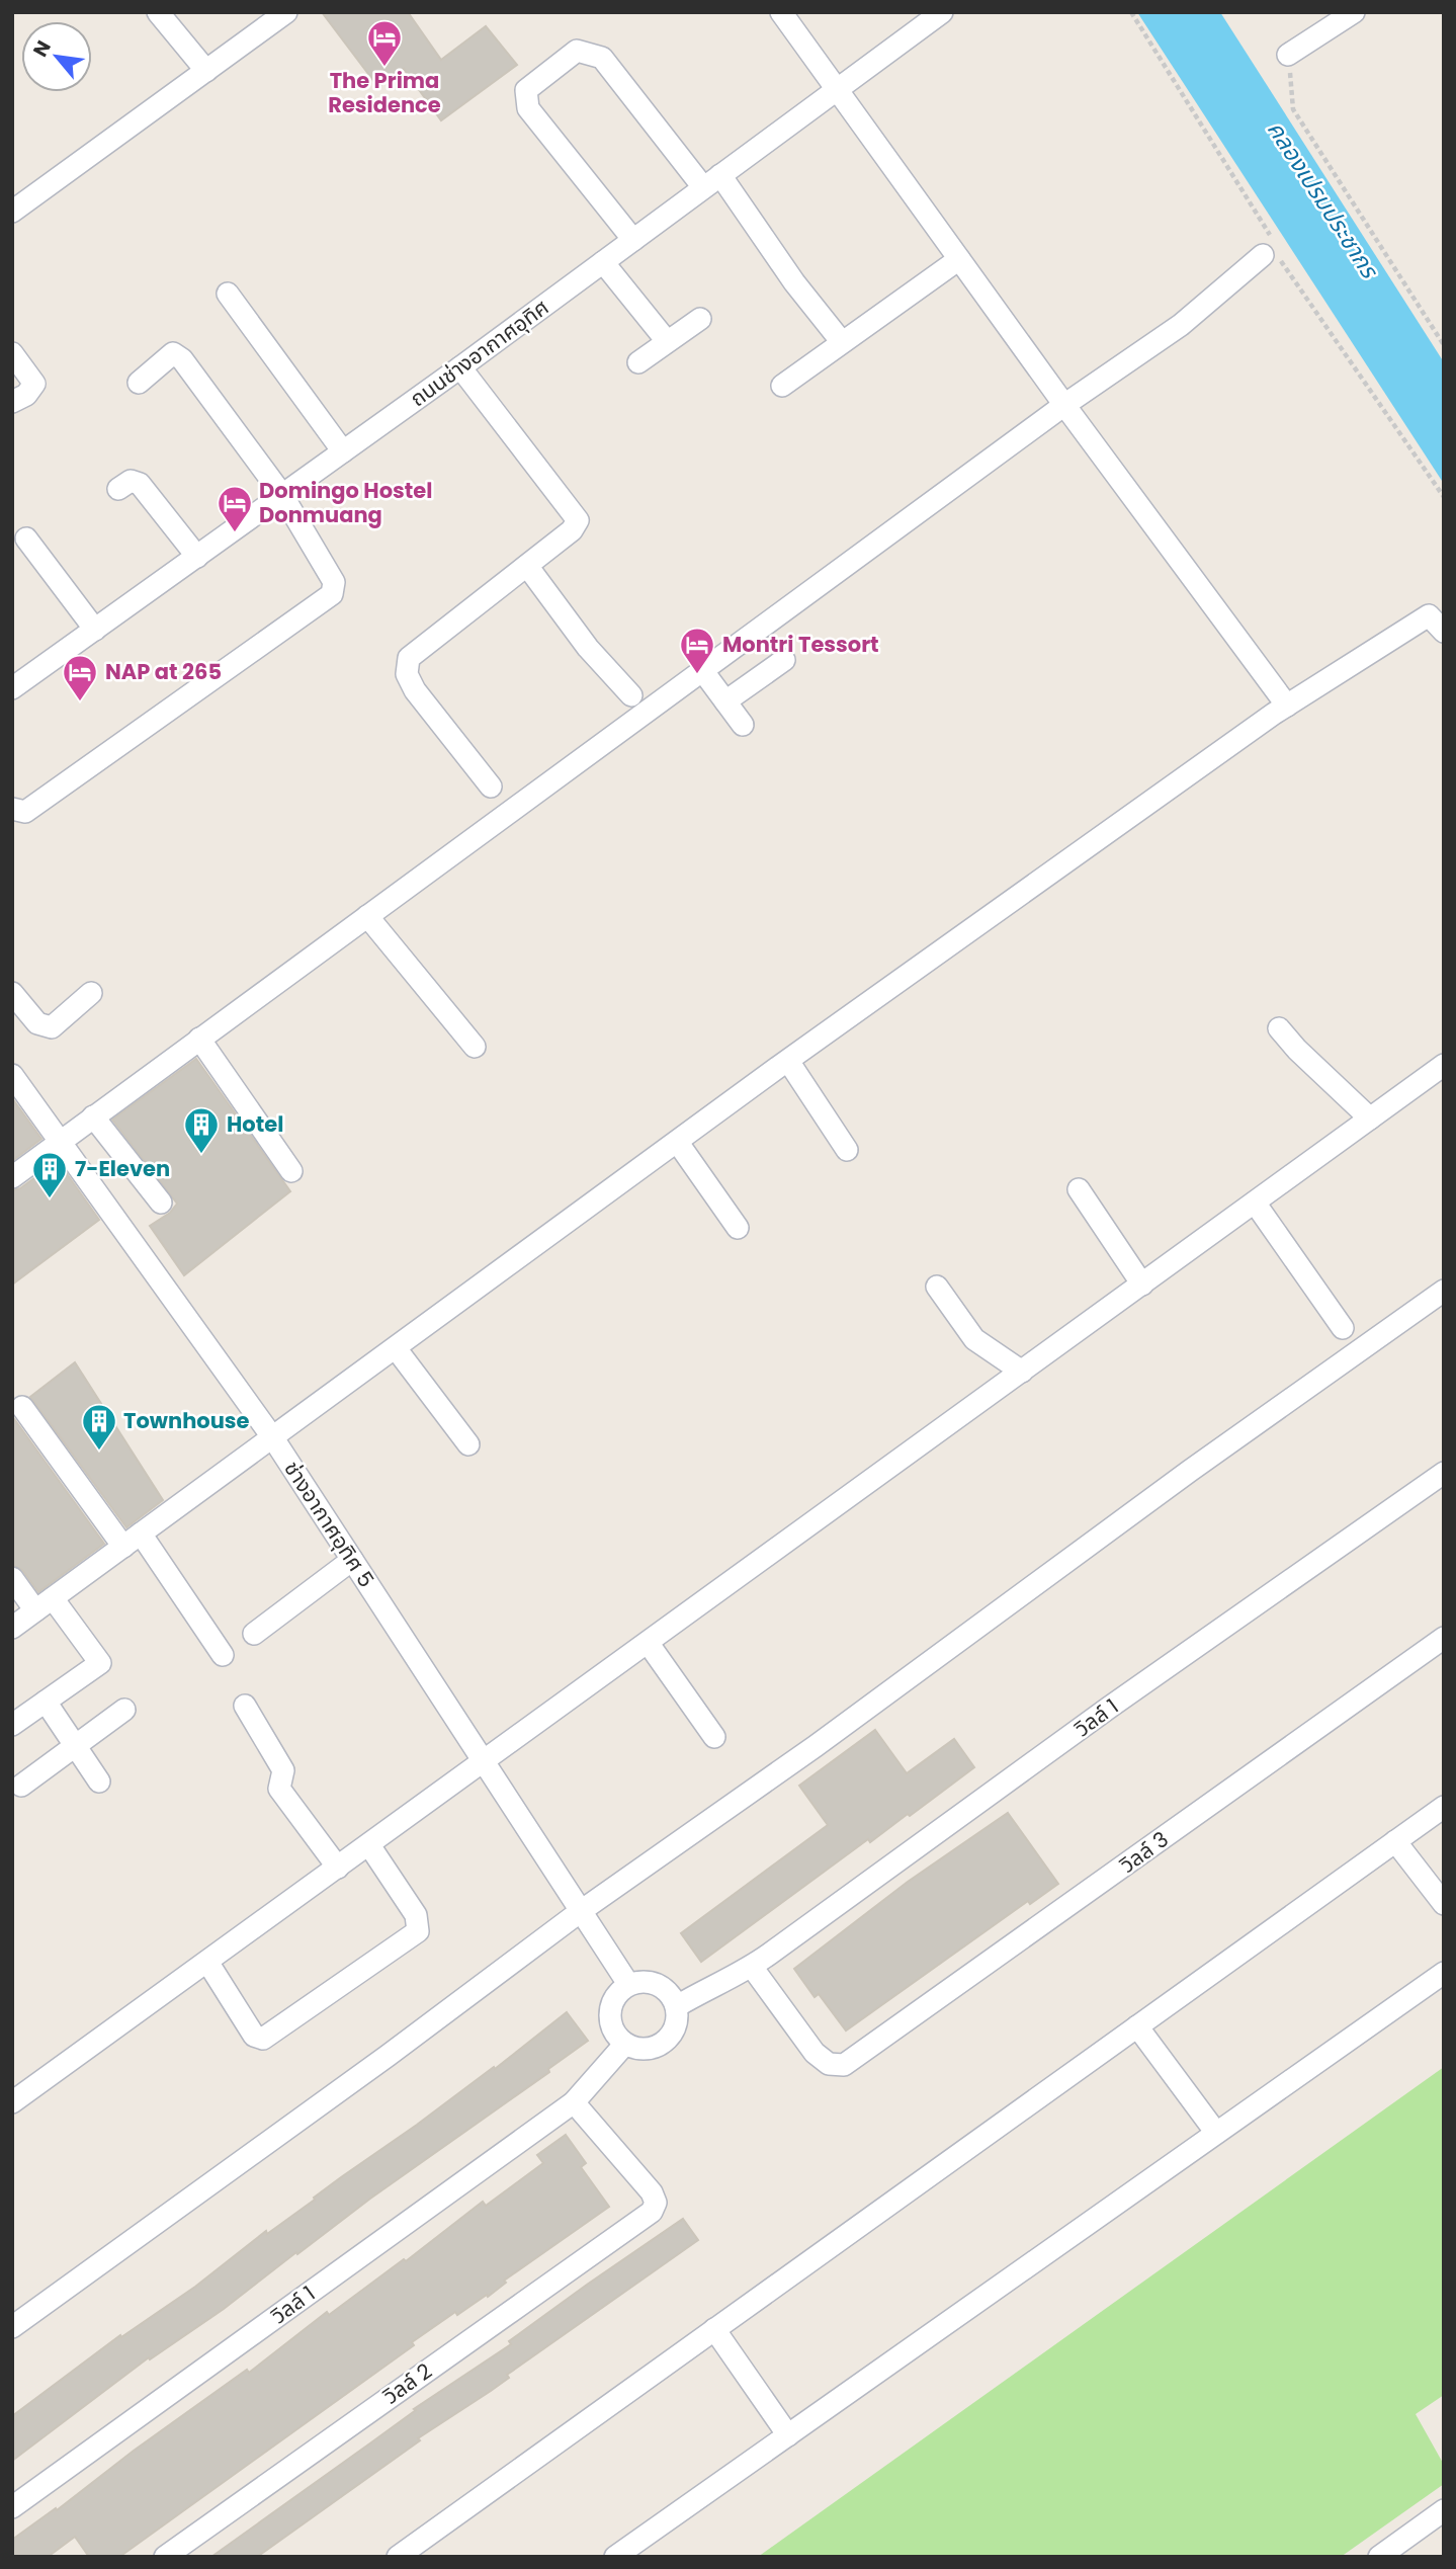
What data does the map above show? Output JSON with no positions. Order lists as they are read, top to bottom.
{
  "streets": {
    "street": [
      "ถนนช่างอากาศอุทิศ",
      "ช่างอากาศอุทิศ 5",
      "วิลล์ 1",
      "วิลล์ 3",
      "วิลล์ 2"
    ]
  },
  "crossings": [
    ["ช่างอากาศอุทิศ 5", "วิลล์ 1"],
    ["วิลล์ 1", "วิลล์ 3"],
    ["วิลล์ 1", "วิลล์ 2"]
  ],
  "water": ["คลองเปรมประชากร"],
  "places": {
    "hotel": [
      "The Prima Residence",
      "Domingo Hostel Donmuang",
      "Montri Tessort",
      "NAP at 265"
    ],
    "building": ["Hotel", "7-Eleven", "Townhouse"]
  },
  "north": "top left"
}
